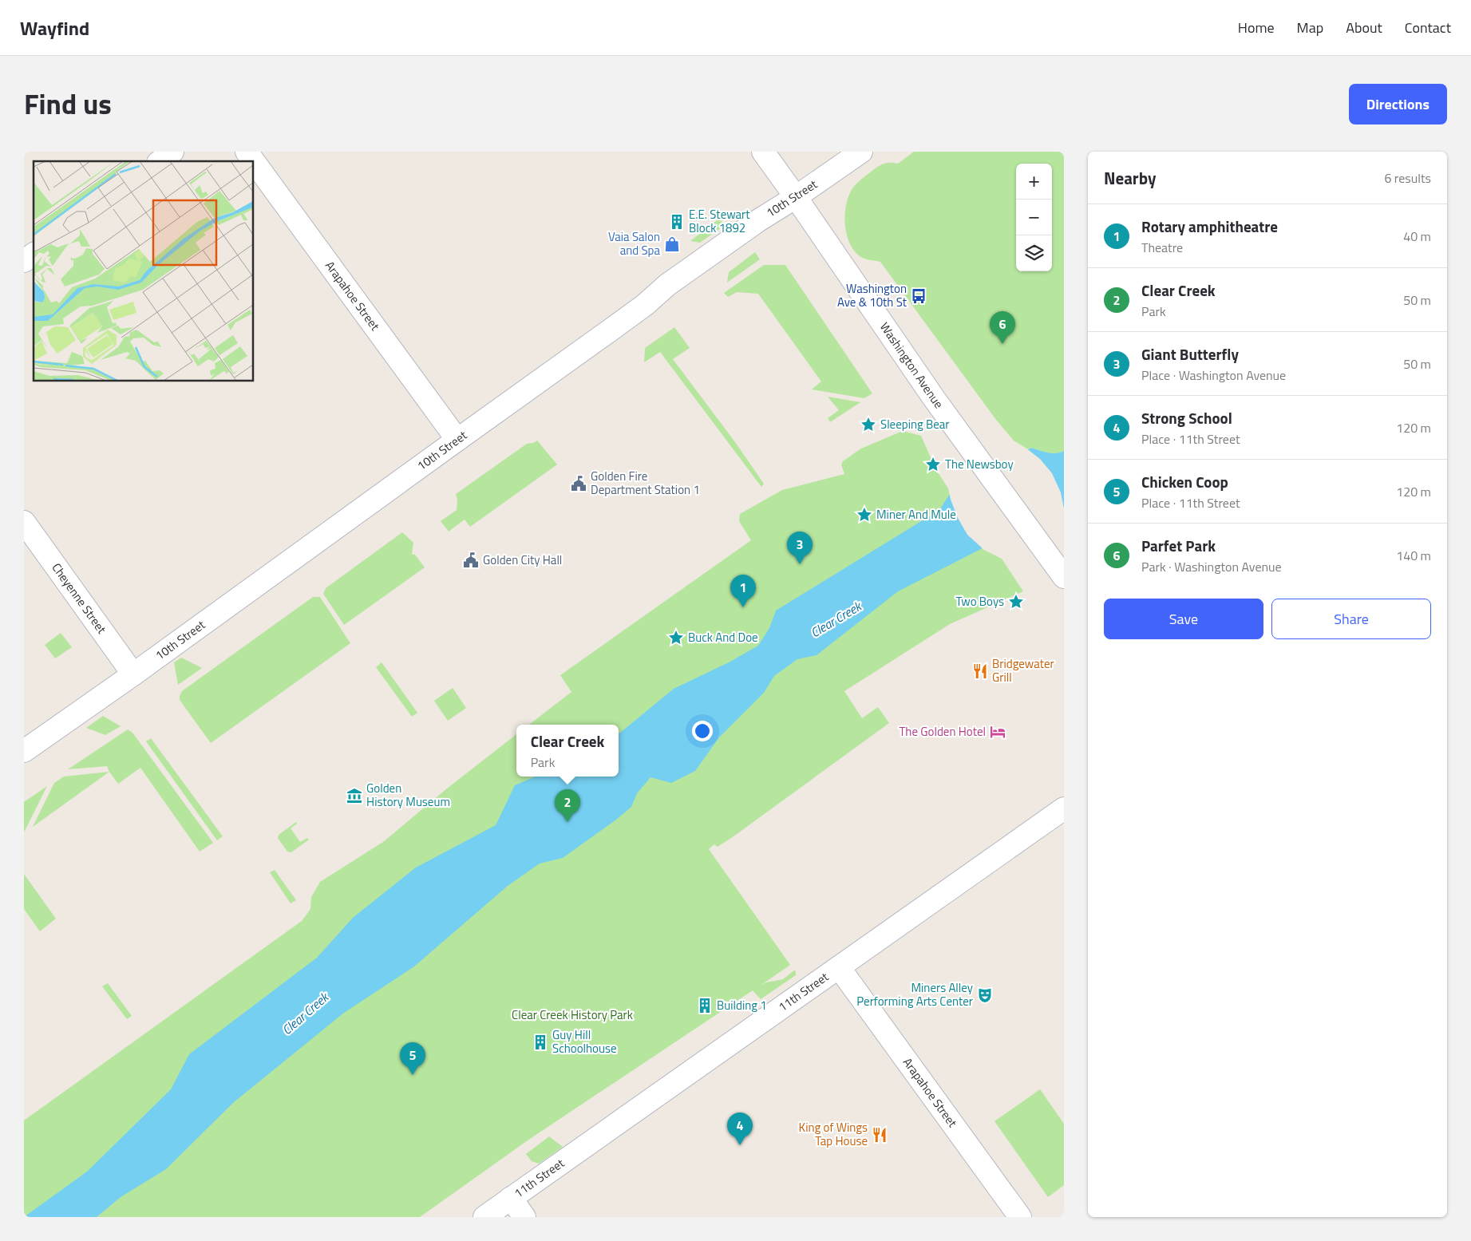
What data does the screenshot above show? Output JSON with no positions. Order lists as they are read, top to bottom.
{
  "streets": {
    "street": [
      "10th Street",
      "Arapahoe Street",
      "Washington Avenue",
      "Cheyenne Street",
      "11th Street"
    ]
  },
  "crossings": [
    ["10th Street", "Arapahoe Street"],
    ["10th Street", "Washington Avenue"],
    ["10th Street", "Cheyenne Street"],
    ["Arapahoe Street", "11th Street"]
  ],
  "water": ["Clear Creek"],
  "parks": ["Clear Creek History Park"],
  "places": {
    "building": ["E.E. Stewart Block 1892", "Building 1", "Guy Hill Schoolhouse"],
    "shop": ["Vaia Salon and Spa"],
    "bus stop": ["Washington Ave & 10th St"],
    "place": [
      "Sleeping Bear",
      "The Newsboy",
      "Miner And Mule",
      "Two Boys",
      "Buck And Doe"
    ],
    "public building": ["Golden Fire Department Station 1", "Golden City Hall"],
    "restaurant": ["Bridgewater Grill", "King of Wings Tap House"],
    "hotel": ["The Golden Hotel"],
    "museum": ["Golden History Museum"],
    "theatre": ["Miners Alley Performing Arts Center"]
  },
  "page": {
    "header": "Wayfind",
    "nav": [
      "Home",
      "Map",
      "About",
      "Contact"
    ],
    "title": "Find us",
    "buttons": [
      "Directions",
      ["Save", "Share"]
    ],
    "heading": ["Nearby", "6 results"],
    "map_buttons": ["+", "−"],
    "list": [
      {
        "mark": "1",
        "name": "Rotary amphitheatre",
        "note": "Theatre",
        "value": "40 m"
      },
      {
        "mark": "2",
        "name": "Clear Creek",
        "note": "Park",
        "value": "50 m"
      },
      {
        "mark": "3",
        "name": "Giant Butterfly",
        "note": "Place · Washington Avenue",
        "value": "50 m"
      },
      {
        "mark": "4",
        "name": "Strong School",
        "note": "Place · 11th Street",
        "value": "120 m"
      },
      {
        "mark": "5",
        "name": "Chicken Coop",
        "note": "Place · 11th Street",
        "value": "120 m"
      },
      {
        "mark": "6",
        "name": "Parfet Park",
        "note": "Park · Washington Avenue",
        "value": "140 m"
      }
    ],
    "pins": [
      "6",
      "3",
      "1",
      "2",
      "5",
      "4"
    ],
    "popup": ["Clear Creek", "Park"]
  }
}
